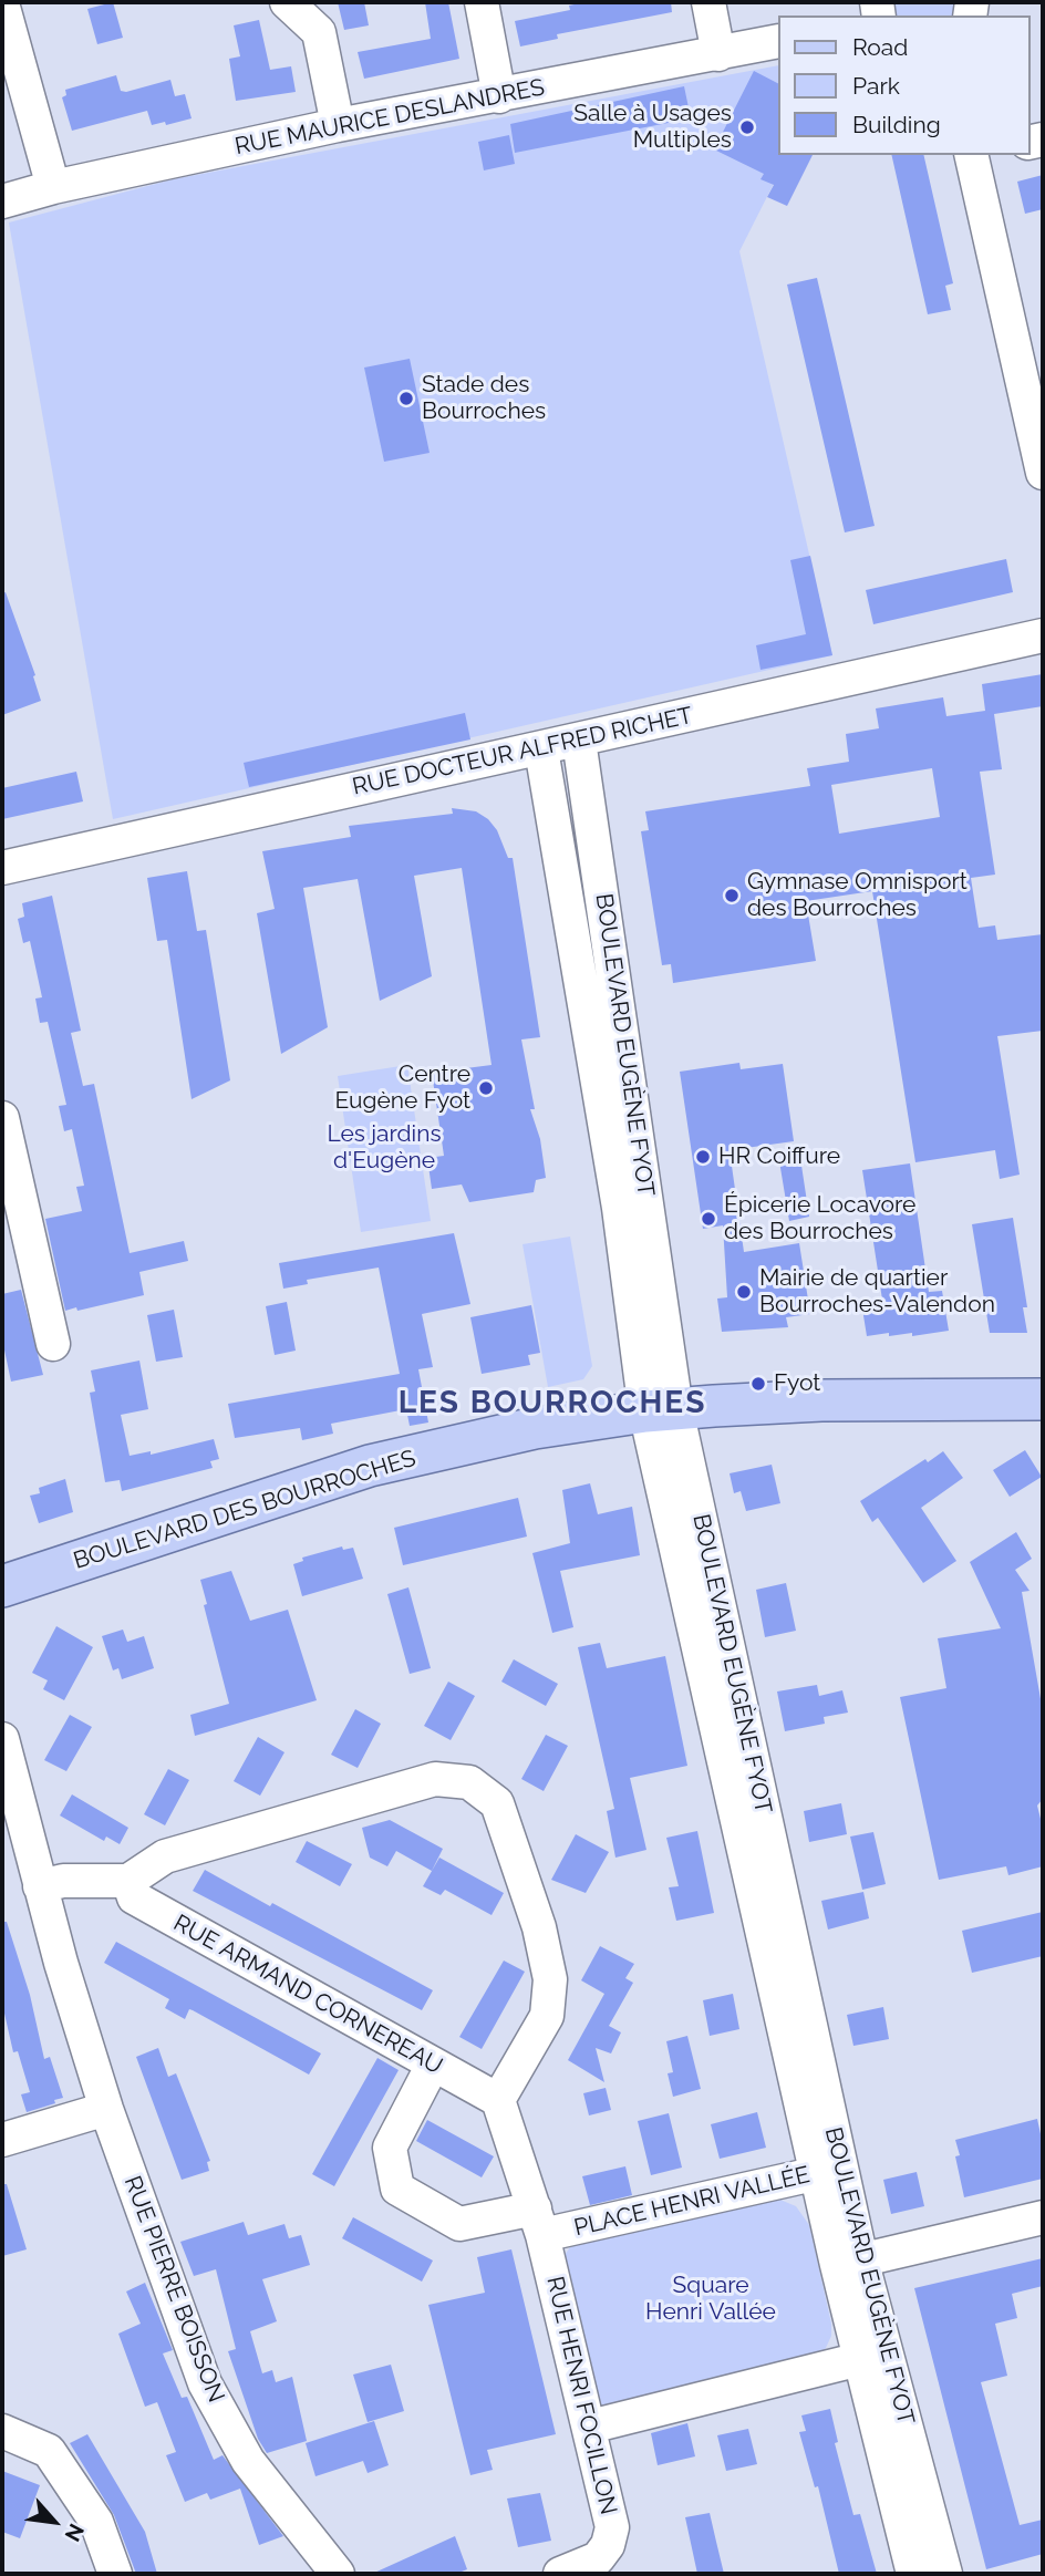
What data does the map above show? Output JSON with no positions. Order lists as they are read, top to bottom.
{
  "streets": {
    "main road": ["BOULEVARD DES BOURROCHES"],
    "street": [
      "RUE MAURICE DESLANDRES",
      "RUE DOCTEUR ALFRED RICHET",
      "BOULEVARD EUGÈNE FYOT",
      "RUE ARMAND CORNEREAU",
      "PLACE HENRI VALLÉE",
      "RUE PIERRE BOISSON",
      "RUE HENRI FOCILLON"
    ]
  },
  "crossings": [
    ["RUE DOCTEUR ALFRED RICHET", "BOULEVARD EUGÈNE FYOT"],
    ["BOULEVARD EUGÈNE FYOT", "BOULEVARD DES BOURROCHES"],
    ["BOULEVARD EUGÈNE FYOT", "PLACE HENRI VALLÉE"],
    ["RUE ARMAND CORNEREAU", "PLACE HENRI VALLÉE"],
    ["RUE ARMAND CORNEREAU", "RUE HENRI FOCILLON"],
    ["PLACE HENRI VALLÉE", "RUE HENRI FOCILLON"]
  ],
  "districts": ["LES BOURROCHES"],
  "parks": ["Les jardins d'Eugène", "Square Henri Vallée"],
  "places": [
    "Salle à Usages Multiples",
    "Stade des Bourroches",
    "Gymnase Omnisport des Bourroches",
    "Centre Eugène Fyot",
    "HR Coiffure",
    "Épicerie Locavore des Bourroches",
    "Mairie de quartier Bourroches-Valendon",
    "Fyot"
  ],
  "legend": ["Road", "Park", "Building"],
  "north": "bottom right"
}
